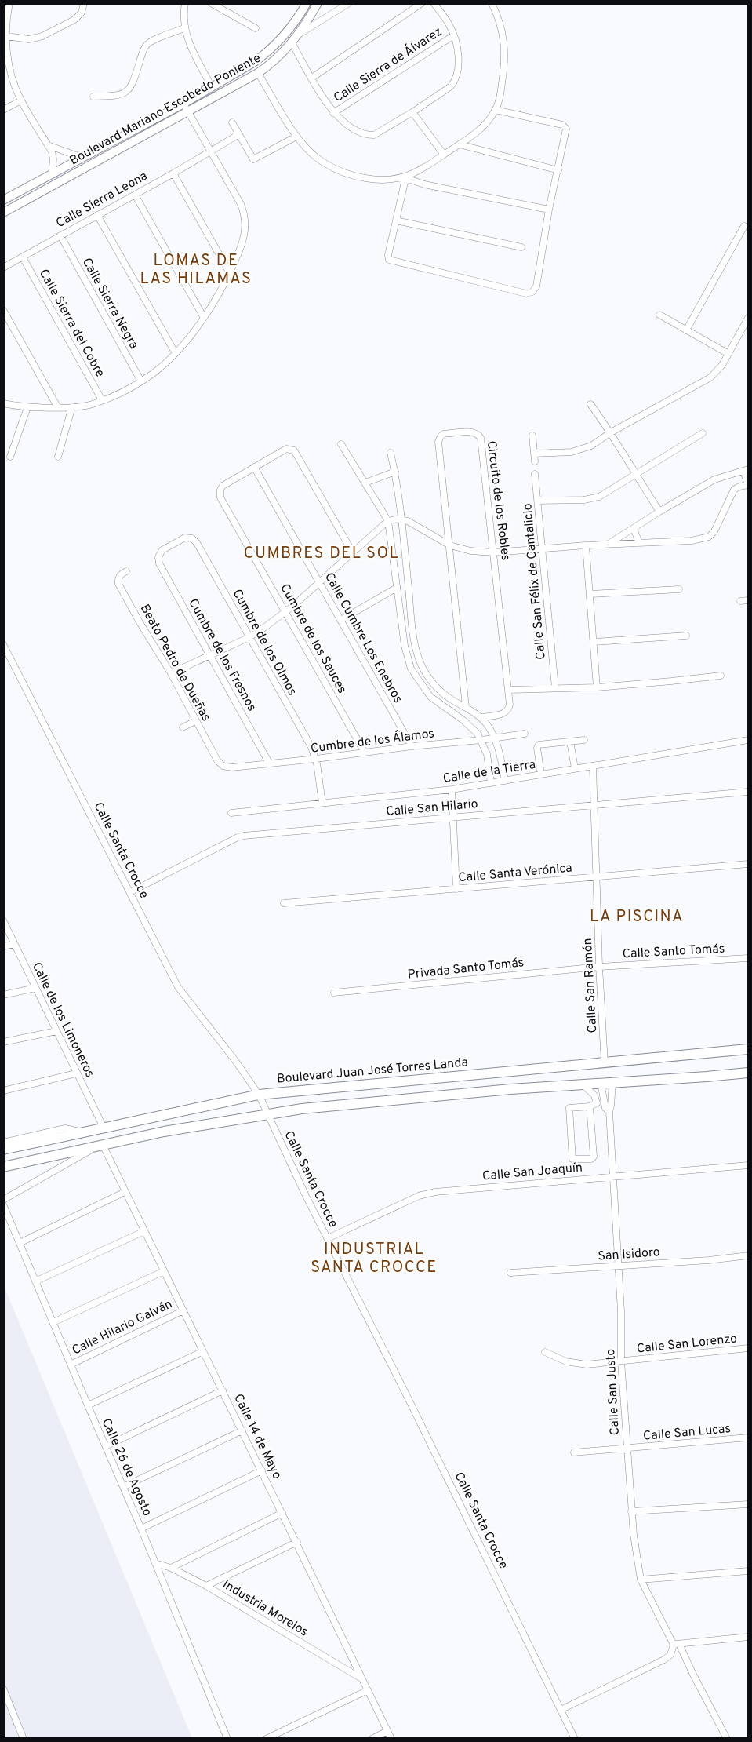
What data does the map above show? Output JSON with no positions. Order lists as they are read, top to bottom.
{
  "streets": {
    "main road": ["Boulevard Juan José Torres Landa"],
    "street": [
      "Calle Sierra de Álvarez",
      "Boulevard Mariano Escobedo Poniente",
      "Calle Sierra Leona",
      "Calle Sierra Negra",
      "Calle Sierra del Cobre",
      "Circuito de los Robles",
      "Calle San Félix de Cantalicio",
      "Calle Cumbre Los Enebros",
      "Cumbre de los Sauces",
      "Cumbre de los Olmos",
      "Cumbre de los Fresnos",
      "Beato Pedro de Dueñas",
      "Cumbre de los Álamos",
      "Calle de la Tierra",
      "Calle San Hilario",
      "Calle Santa Crocce",
      "Calle Santa Verónica",
      "Calle Santo Tomás",
      "Privada Santo Tomás",
      "Calle San Ramón",
      "Calle de los Limoneros",
      "Calle San Joaquín",
      "San Isidoro",
      "Calle Hilario Galván",
      "Calle San Lorenzo",
      "Calle San Justo",
      "Calle San Lucas",
      "Calle 14 de Mayo",
      "Calle 26 de Agosto",
      "Industria Morelos"
    ]
  },
  "crossings": [
    ["Calle Sierra Leona", "Calle Sierra Negra"],
    ["Calle Sierra Leona", "Calle Sierra del Cobre"],
    ["Calle Cumbre Los Enebros", "Cumbre de los Sauces"],
    ["Calle Cumbre Los Enebros", "Cumbre de los Álamos"],
    ["Cumbre de los Sauces", "Cumbre de los Álamos"],
    ["Cumbre de los Olmos", "Cumbre de los Fresnos"],
    ["Cumbre de los Olmos", "Cumbre de los Álamos"],
    ["Cumbre de los Olmos", "Calle de la Tierra"],
    ["Cumbre de los Fresnos", "Cumbre de los Álamos"],
    ["Beato Pedro de Dueñas", "Cumbre de los Álamos"],
    ["Calle de la Tierra", "Calle San Ramón"],
    ["Calle San Hilario", "Calle Santa Crocce"],
    ["Calle San Hilario", "Calle San Ramón"],
    ["Calle Santa Crocce", "Boulevard Juan José Torres Landa"],
    ["Calle Santa Crocce", "Calle San Joaquín"],
    ["Calle Santa Verónica", "Calle San Ramón"],
    ["Calle Santo Tomás", "Privada Santo Tomás"],
    ["Calle Santo Tomás", "Calle San Ramón"],
    ["Privada Santo Tomás", "Calle San Ramón"],
    ["Calle San Ramón", "Boulevard Juan José Torres Landa"],
    ["Calle de los Limoneros", "Boulevard Juan José Torres Landa"],
    ["Calle San Joaquín", "Calle San Justo"],
    ["San Isidoro", "Calle San Justo"],
    ["Calle Hilario Galván", "Calle 14 de Mayo"],
    ["Calle Hilario Galván", "Calle 26 de Agosto"],
    ["Calle San Lorenzo", "Calle San Justo"],
    ["Calle San Justo", "Calle San Lucas"],
    ["Calle 14 de Mayo", "Industria Morelos"],
    ["Calle 26 de Agosto", "Industria Morelos"]
  ],
  "districts": [
    "LOMAS DE LAS HILAMAS",
    "CUMBRES DEL SOL",
    "LA PISCINA",
    "INDUSTRIAL SANTA CROCCE"
  ]
}
